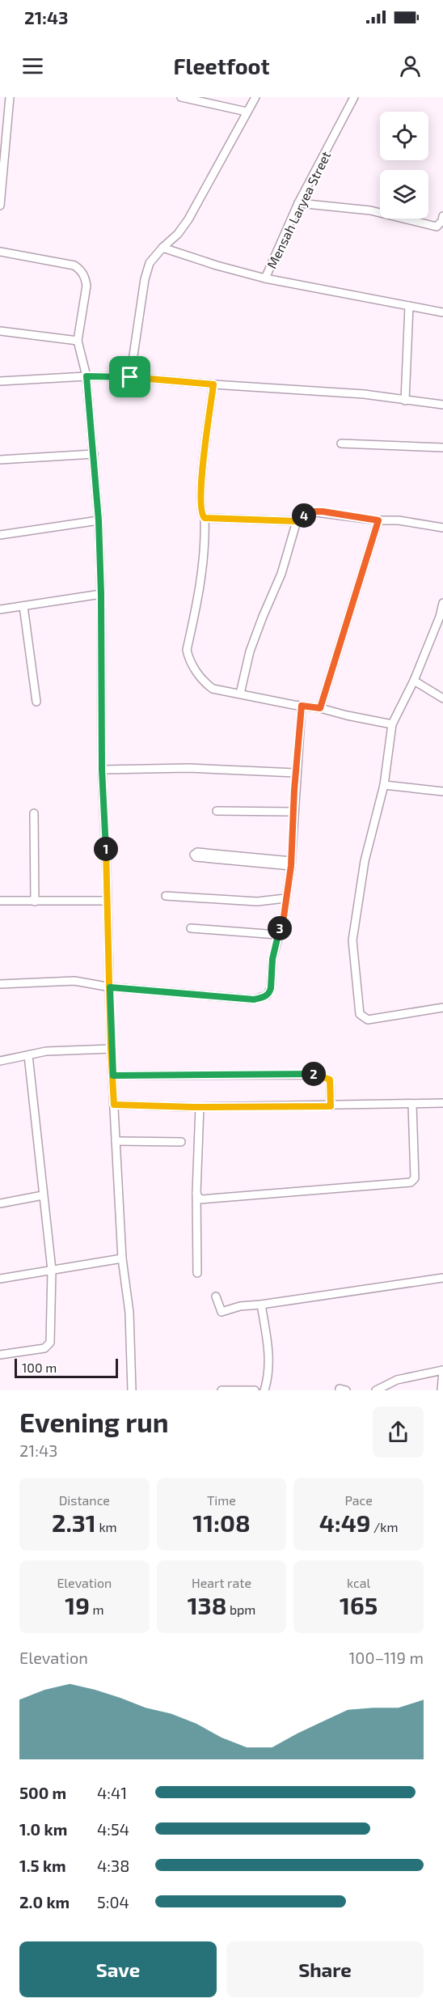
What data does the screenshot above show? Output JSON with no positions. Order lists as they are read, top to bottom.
{
  "streets": {
    "street": ["Mensah Laryea Street"]
  },
  "scale_bar": "100 m",
  "page": {
    "status": "21:43",
    "header": "Fleetfoot",
    "pins": [
      "4",
      "1",
      "3",
      "2"
    ],
    "scale": "100 m",
    "heading": ["Evening run", "21:43"],
    "stats": [
      ["Distance", "2.31 km"],
      ["Time", "11:08"],
      ["Pace", "4:49 /km"],
      ["Elevation", "19 m"],
      ["Heart rate", "138 bpm"],
      ["kcal", "165"]
    ],
    "chart": ["Elevation", "100–119 m"],
    "list": [
      {
        "name": "500 m",
        "note": "4:41"
      },
      {
        "name": "1.0 km",
        "note": "4:54"
      },
      {
        "name": "1.5 km",
        "note": "4:38"
      },
      {
        "name": "2.0 km",
        "note": "5:04"
      }
    ],
    "buttons": ["Save", "Share"]
  }
}
